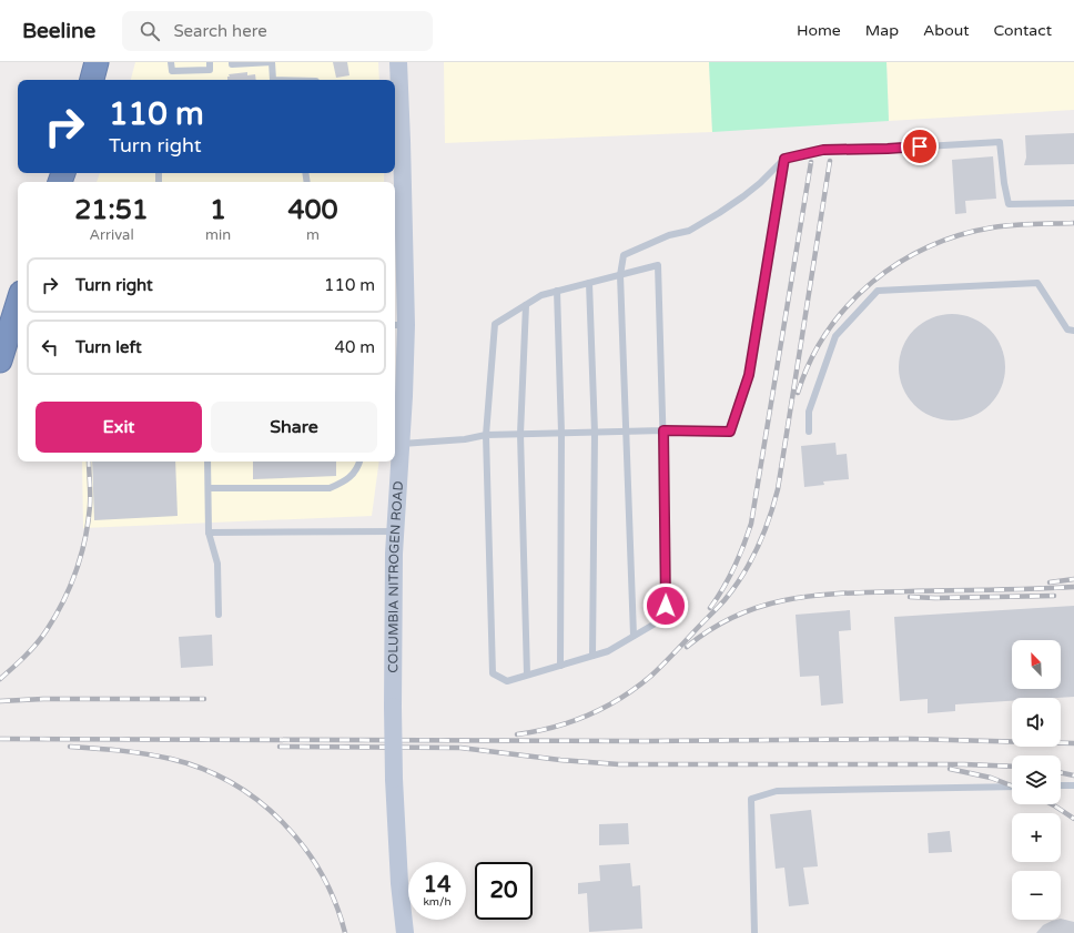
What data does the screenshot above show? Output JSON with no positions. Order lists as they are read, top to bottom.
{
  "streets": {
    "street": ["COLUMBIA NITROGEN ROAD"]
  },
  "north": "top left",
  "page": {
    "header": "Beeline",
    "search": "Search here",
    "nav": [
      "Home",
      "Map",
      "About",
      "Contact"
    ],
    "turn": ["110 m", "Turn right"],
    "eta": [
      "21:51",
      "Arrival",
      "1",
      "min",
      "400",
      "m"
    ],
    "list": [
      {
        "name": "Turn right",
        "value": "110 m"
      },
      {
        "name": "Turn left",
        "value": "40 m"
      }
    ],
    "buttons": ["Exit", "Share"],
    "map_buttons": ["+", "−"],
    "speed": "14 km/h",
    "limit": "20"
  }
}
